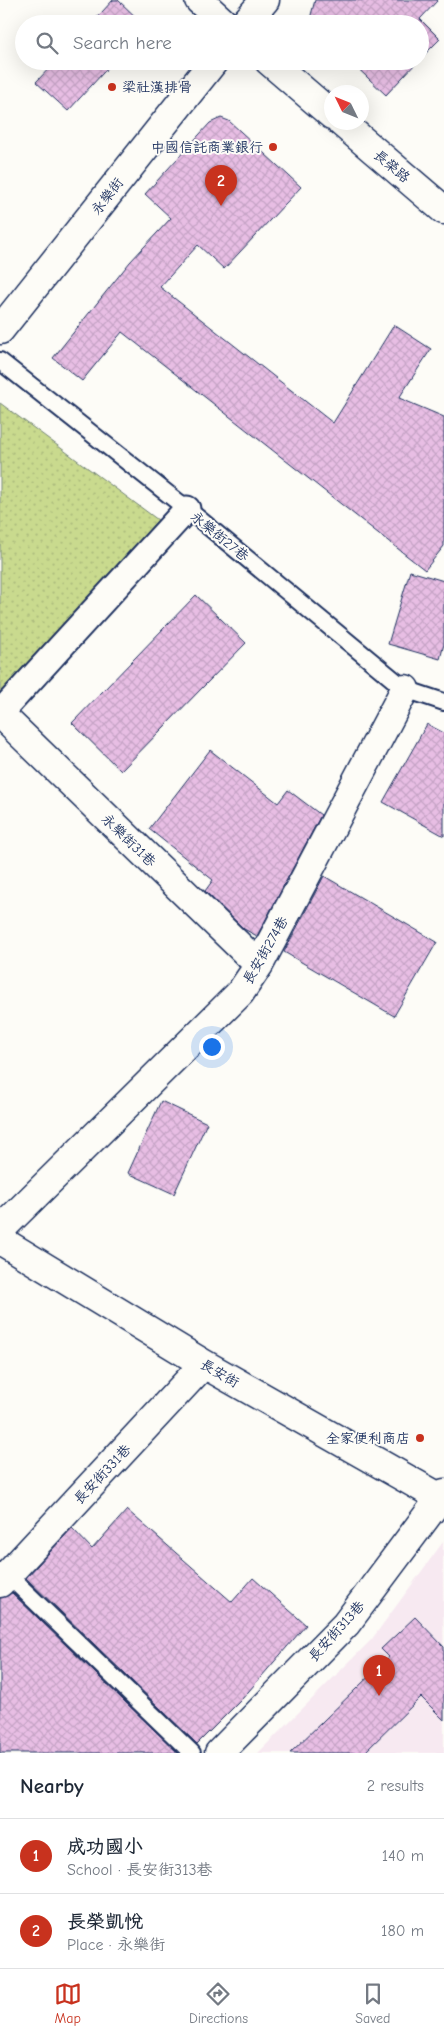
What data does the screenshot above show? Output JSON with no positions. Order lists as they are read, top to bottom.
{
  "streets": {
    "street": [
      "長榮路",
      "永樂街",
      "永樂街31巷",
      "長安街274巷",
      "長安街",
      "長安街331巷",
      "長安街313巷"
    ],
    "lane": ["永樂街27巷"]
  },
  "crossings": [
    ["永樂街27巷", "長安街274巷"],
    ["永樂街31巷", "長安街274巷"],
    ["長安街", "長安街331巷"],
    ["長安街", "長安街313巷"]
  ],
  "places": ["梁社漢排骨", "中國信託商業銀行", "全家便利商店"],
  "north": "top left",
  "page": {
    "search": "Search here",
    "pins": ["2", "1"],
    "heading": ["Nearby", "2 results"],
    "list": [
      {
        "mark": "1",
        "name": "成功國小",
        "note": "School · 長安街313巷",
        "value": "140 m"
      },
      {
        "mark": "2",
        "name": "長榮凱悅",
        "note": "Place · 永樂街",
        "value": "180 m"
      }
    ],
    "nav": ["Map", "Directions", "Saved"]
  }
}
